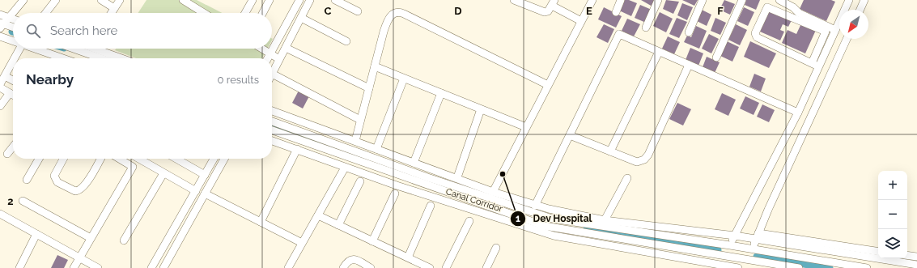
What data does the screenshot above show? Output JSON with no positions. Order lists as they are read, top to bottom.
{
  "streets": {
    "street": ["Canal Corridor"]
  },
  "places": ["Dev Hospital"],
  "north": "bottom left",
  "page": {
    "search": "Search here",
    "heading": ["Nearby", "0 results"],
    "map_buttons": ["+", "−"]
  },
  "grid": {
    "columns": [
      "C",
      "D",
      "E",
      "F"
    ],
    "rows": ["2"]
  }
}
